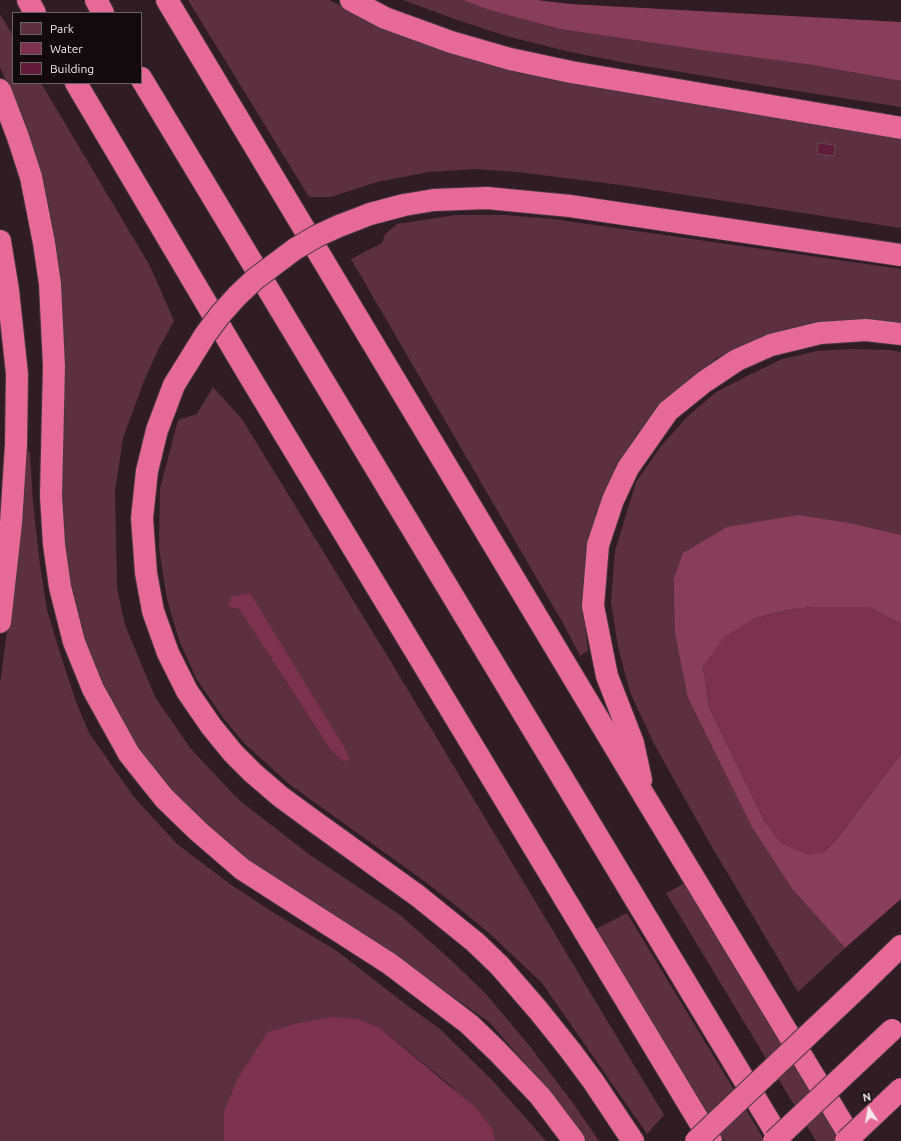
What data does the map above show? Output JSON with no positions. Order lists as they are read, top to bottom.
{
  "legend": ["Park", "Water", "Building"],
  "north": "top"
}
